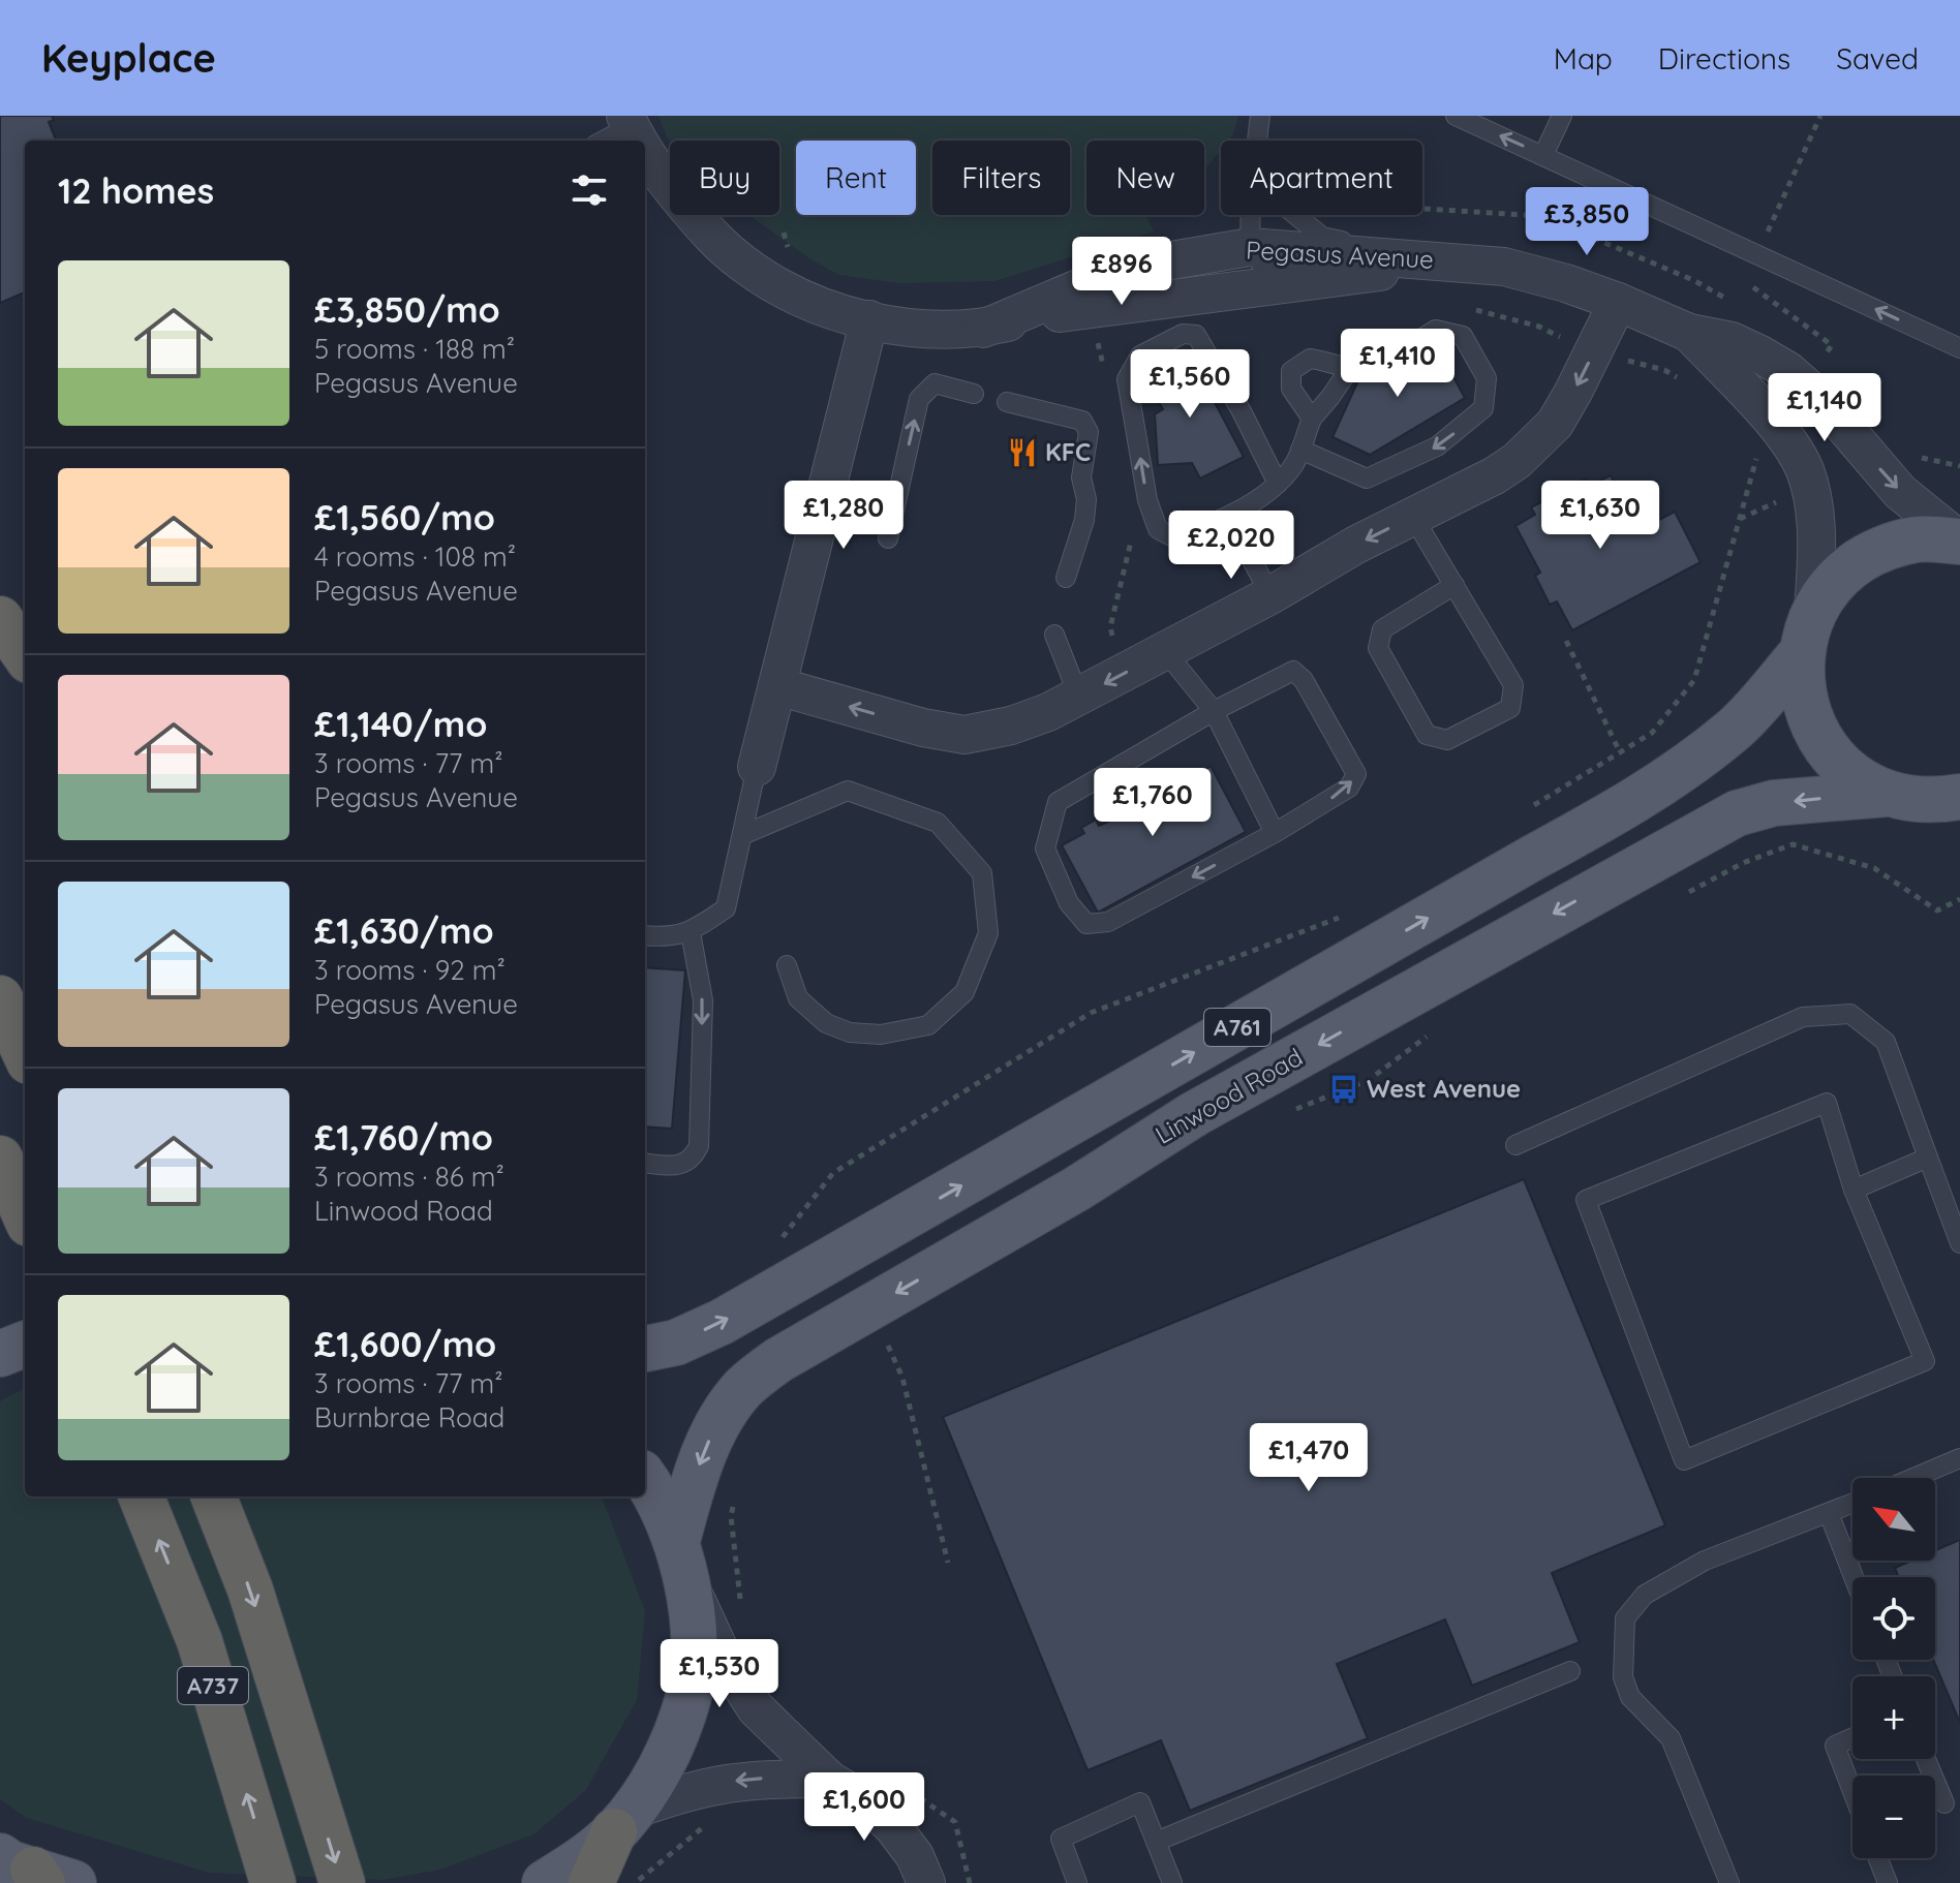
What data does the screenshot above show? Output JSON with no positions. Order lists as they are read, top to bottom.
{
  "streets": {
    "highway": ["A737"],
    "main road": ["A761", "Linwood Road"],
    "street": ["Pegasus Avenue"]
  },
  "places": {
    "restaurant": ["KFC"],
    "bus stop": ["West Avenue"]
  },
  "north": "top left",
  "page": {
    "header": "Keyplace",
    "nav": ["Map", "Directions", "Saved"],
    "chip": [
      "Buy",
      "Rent",
      "Filters",
      "New",
      "Apartment"
    ],
    "heading": "12 homes",
    "price": [
      "£3,850",
      "£896",
      "£1,410",
      "£1,560",
      "£1,140",
      "£1,280",
      "£1,630",
      "£2,020",
      "£1,760",
      "£1,470",
      "£1,530",
      "£1,600"
    ],
    "list": [
      {
        "name": "£3,850/mo",
        "note": "5 rooms · 188 m² · Pegasus Avenue"
      },
      {
        "name": "£1,560/mo",
        "note": "4 rooms · 108 m² · Pegasus Avenue"
      },
      {
        "name": "£1,140/mo",
        "note": "3 rooms · 77 m² · Pegasus Avenue"
      },
      {
        "name": "£1,630/mo",
        "note": "3 rooms · 92 m² · Pegasus Avenue"
      },
      {
        "name": "£1,760/mo",
        "note": "3 rooms · 86 m² · Linwood Road"
      },
      {
        "name": "£1,600/mo",
        "note": "3 rooms · 77 m² · Burnbrae Road"
      }
    ],
    "map_buttons": ["+", "−"]
  }
}
